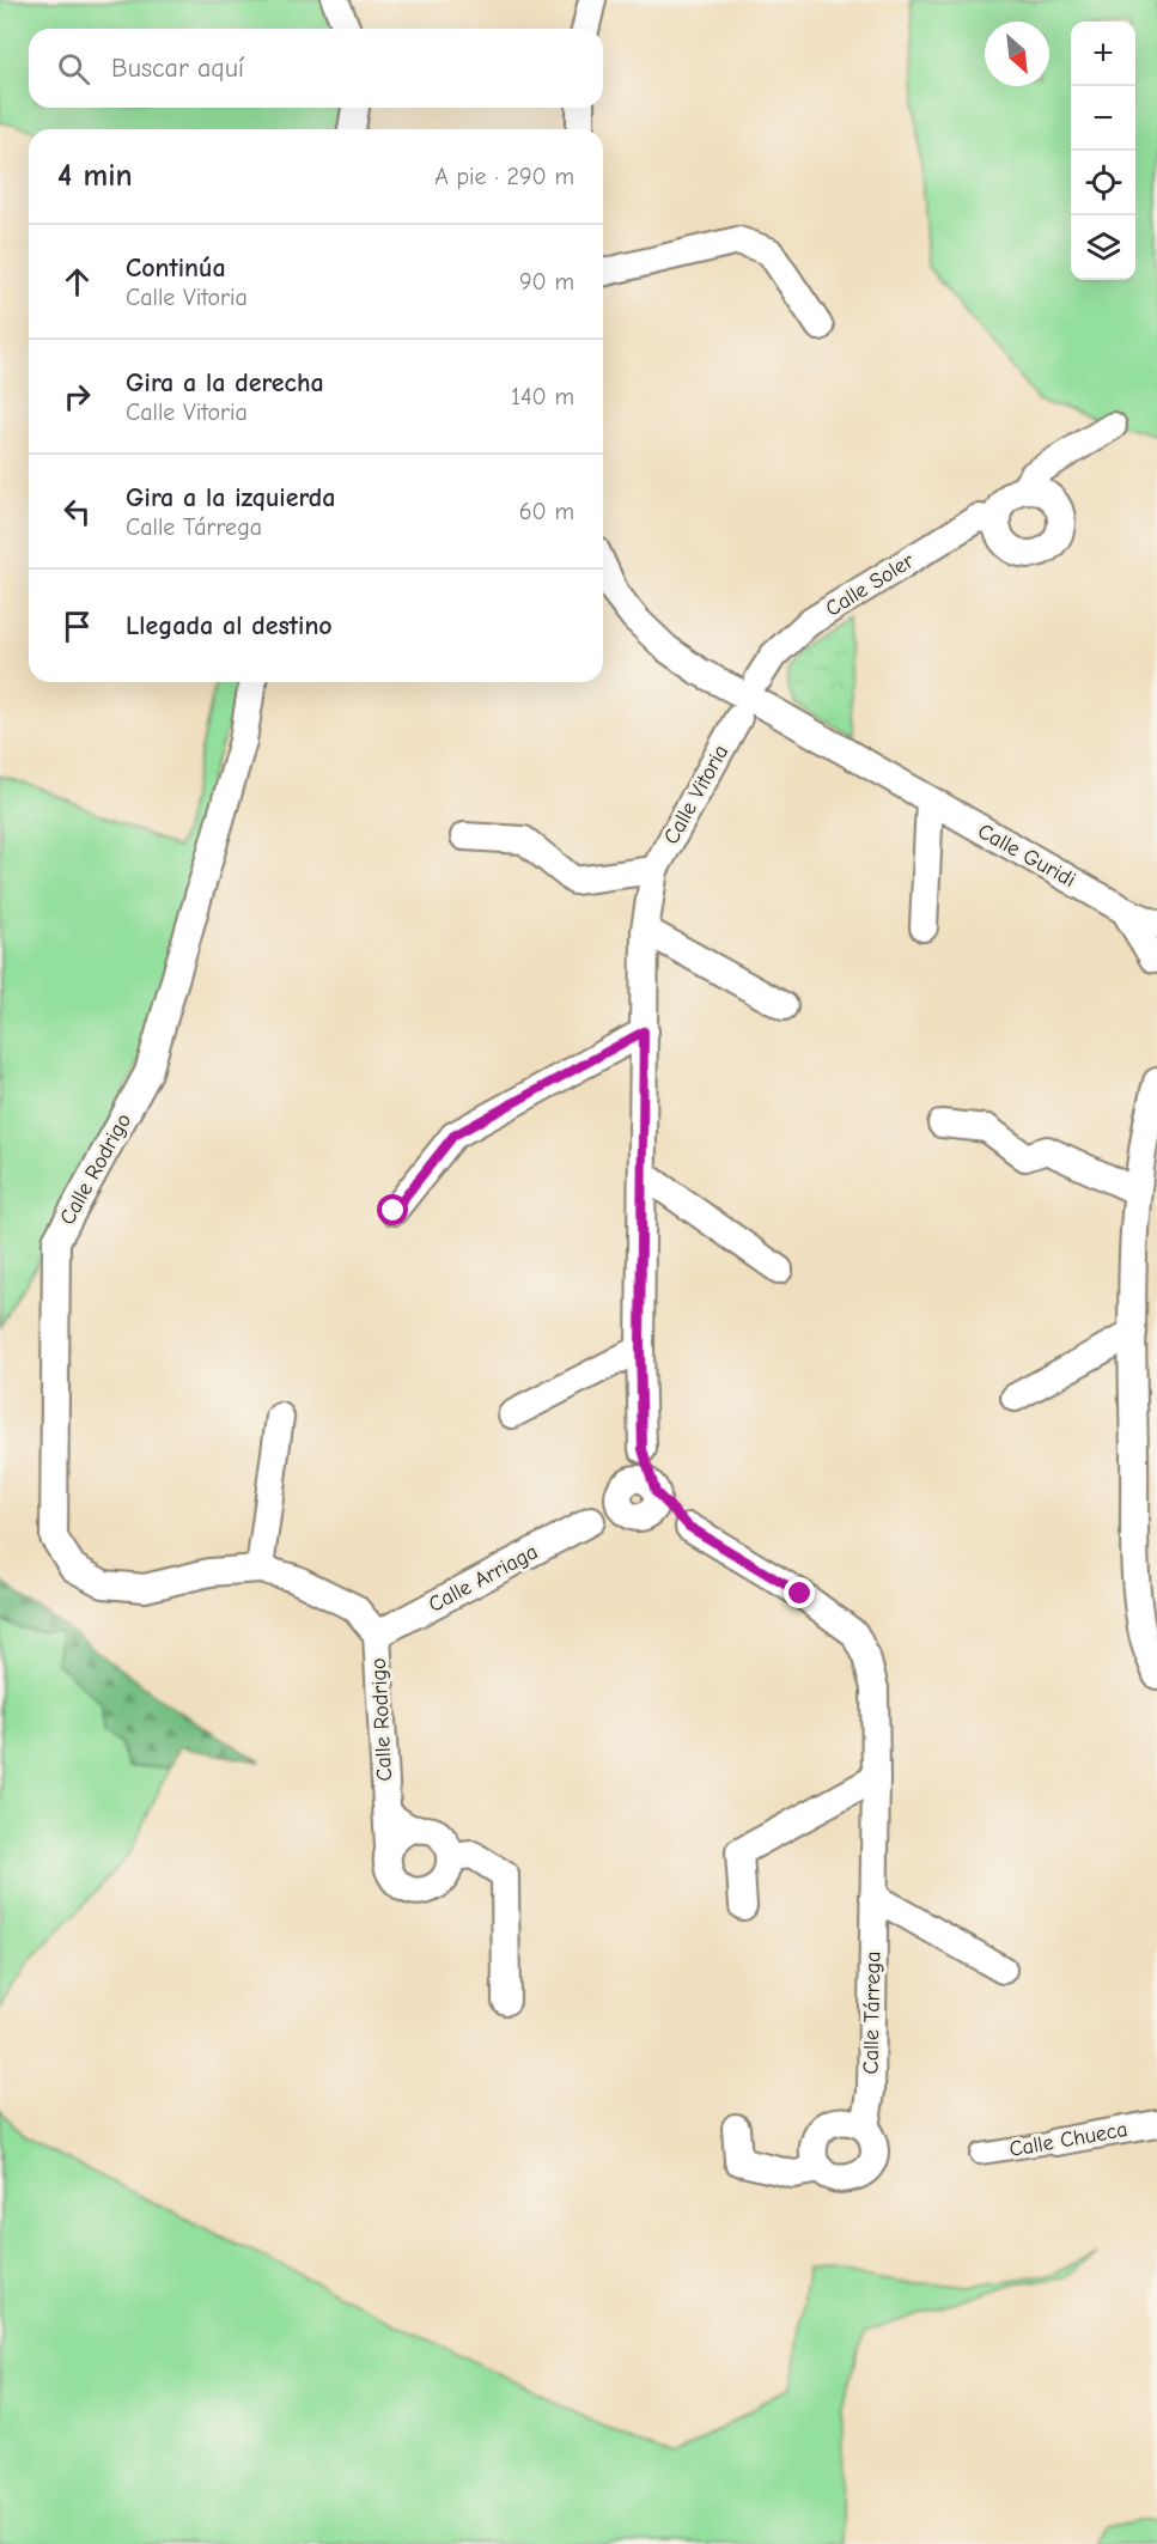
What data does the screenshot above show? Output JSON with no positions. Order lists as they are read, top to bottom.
{
  "streets": {
    "street": [
      "Calle Soler",
      "Calle Vitoria",
      "Calle Guridi",
      "Calle Rodrigo",
      "Calle Arriaga",
      "Calle Tárrega",
      "Calle Chueca"
    ]
  },
  "crossings": [
    ["Calle Vitoria", "Calle Arriaga"],
    ["Calle Vitoria", "Calle Tárrega"],
    ["Calle Rodrigo", "Calle Arriaga"],
    ["Calle Arriaga", "Calle Tárrega"]
  ],
  "north": "bottom right",
  "page": {
    "map_buttons": ["+", "−"],
    "search": "Buscar aquí",
    "heading": ["4 min", "A pie · 290 m"],
    "list": [
      ["Continúa", "Calle Vitoria", "90 m"],
      ["Gira a la derecha", "Calle Vitoria", "140 m"],
      ["Gira a la izquierda", "Calle Tárrega", "60 m"],
      "Llegada al destino"
    ]
  }
}
